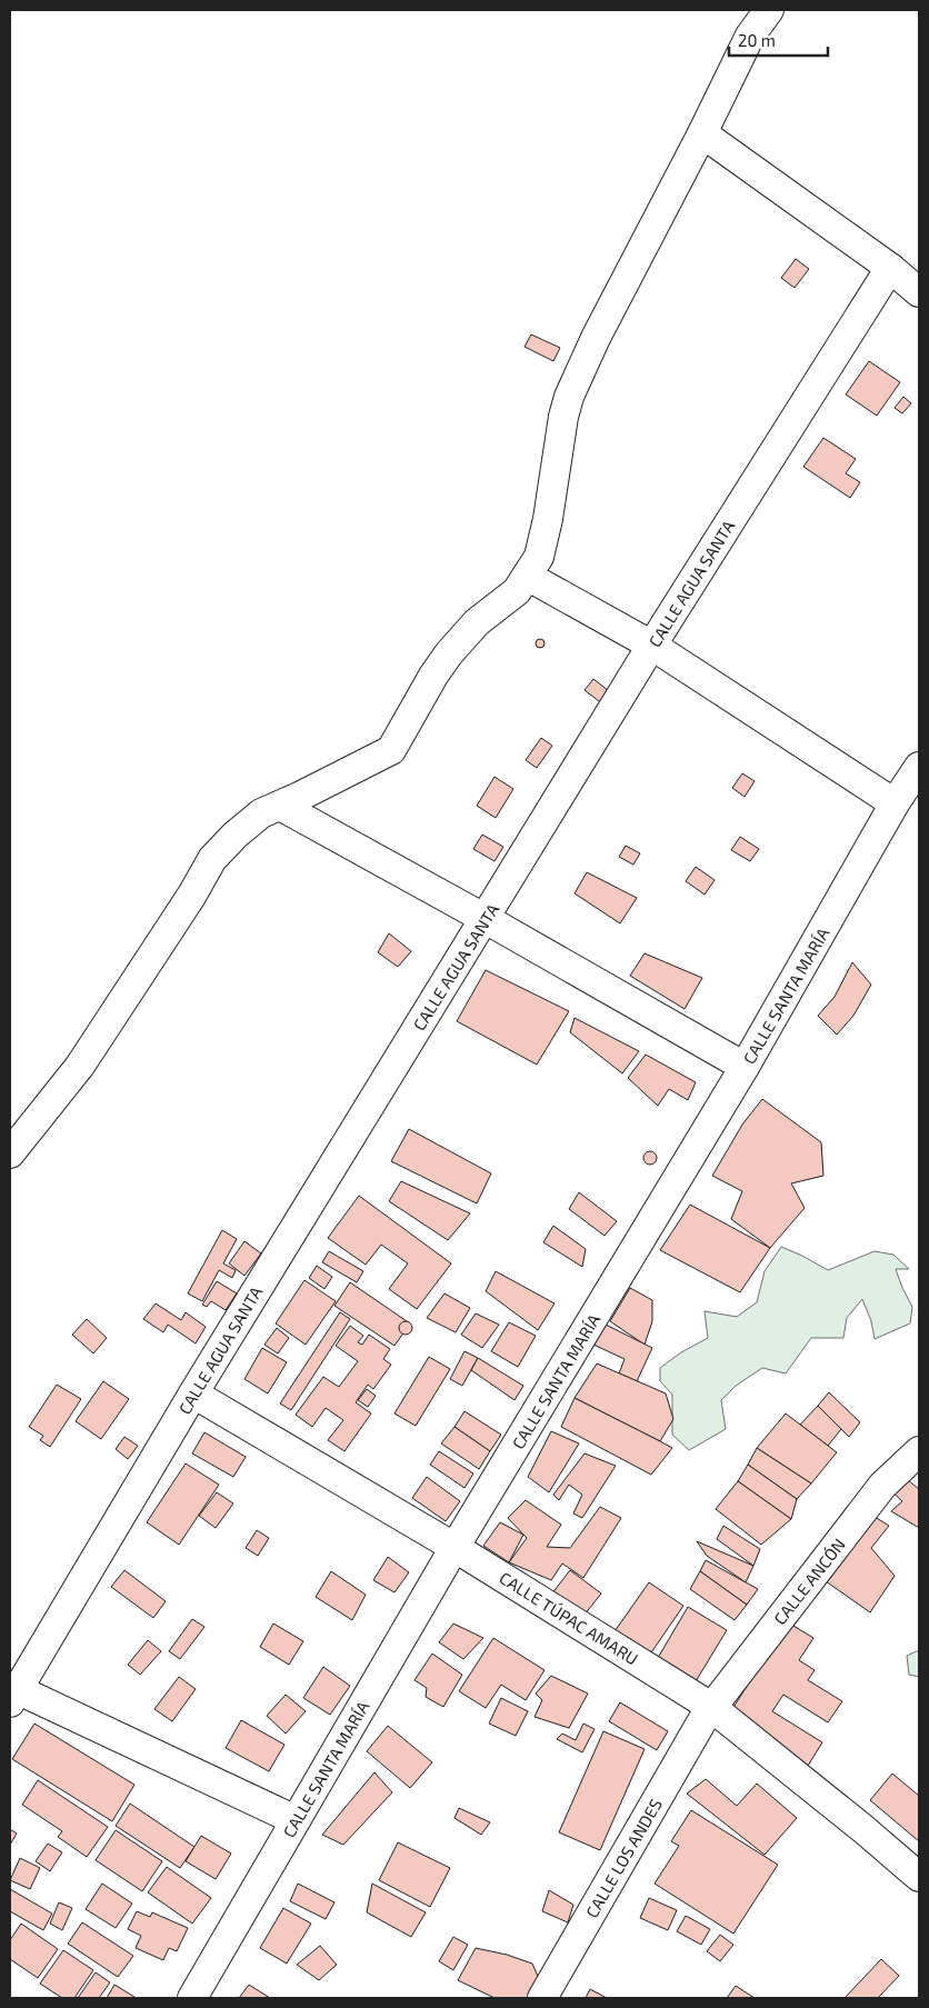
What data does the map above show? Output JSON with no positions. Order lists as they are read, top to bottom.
{
  "streets": {
    "street": [
      "CALLE AGUA SANTA",
      "CALLE SANTA MARÍA",
      "CALLE ANCÓN",
      "CALLE TÚPAC AMARU",
      "CALLE LOS ANDES"
    ]
  },
  "crossings": [
    ["CALLE AGUA SANTA", "CALLE TÚPAC AMARU"],
    ["CALLE SANTA MARÍA", "CALLE TÚPAC AMARU"],
    ["CALLE ANCÓN", "CALLE TÚPAC AMARU"],
    ["CALLE ANCÓN", "CALLE LOS ANDES"],
    ["CALLE TÚPAC AMARU", "CALLE LOS ANDES"]
  ],
  "scale_bar": "20 m"
}
